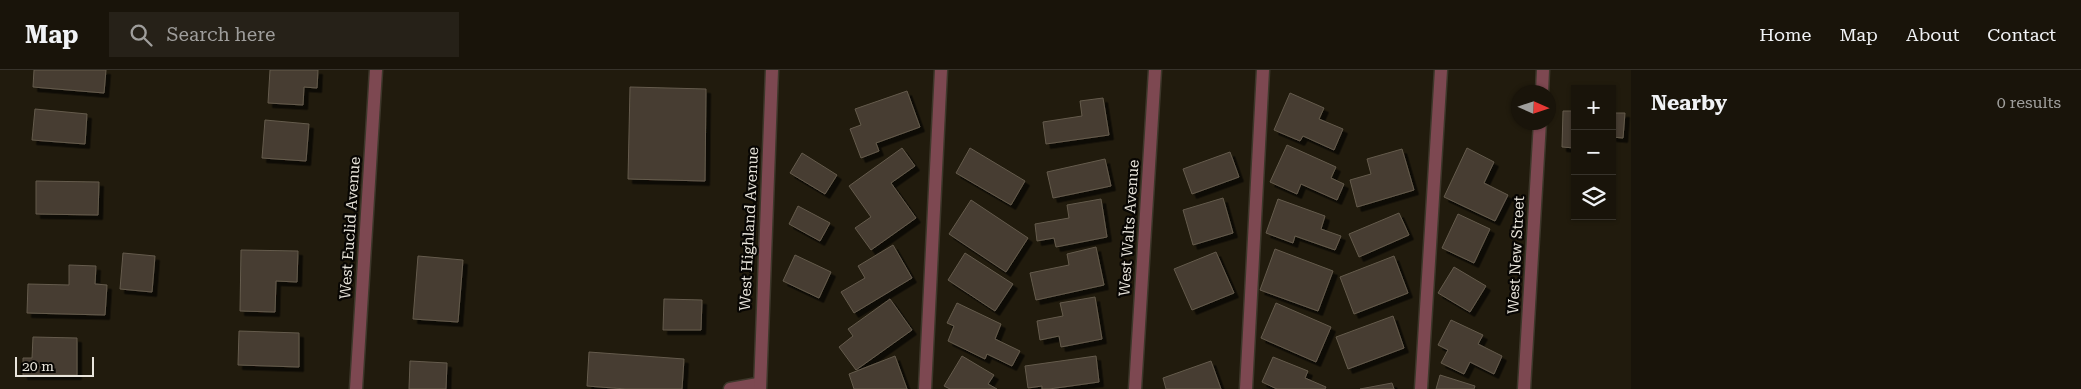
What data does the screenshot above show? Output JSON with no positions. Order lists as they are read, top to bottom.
{
  "streets": {
    "street": [
      "West Euclid Avenue",
      "West Walts Avenue",
      "West Highland Avenue",
      "West New Street"
    ]
  },
  "scale_bar": "20 m",
  "north": "right",
  "page": {
    "header": "Map",
    "search": "Search here",
    "nav": [
      "Home",
      "Map",
      "About",
      "Contact"
    ],
    "heading": ["Nearby", "0 results"],
    "map_buttons": ["+", "−"],
    "scale": "20 m"
  }
}
